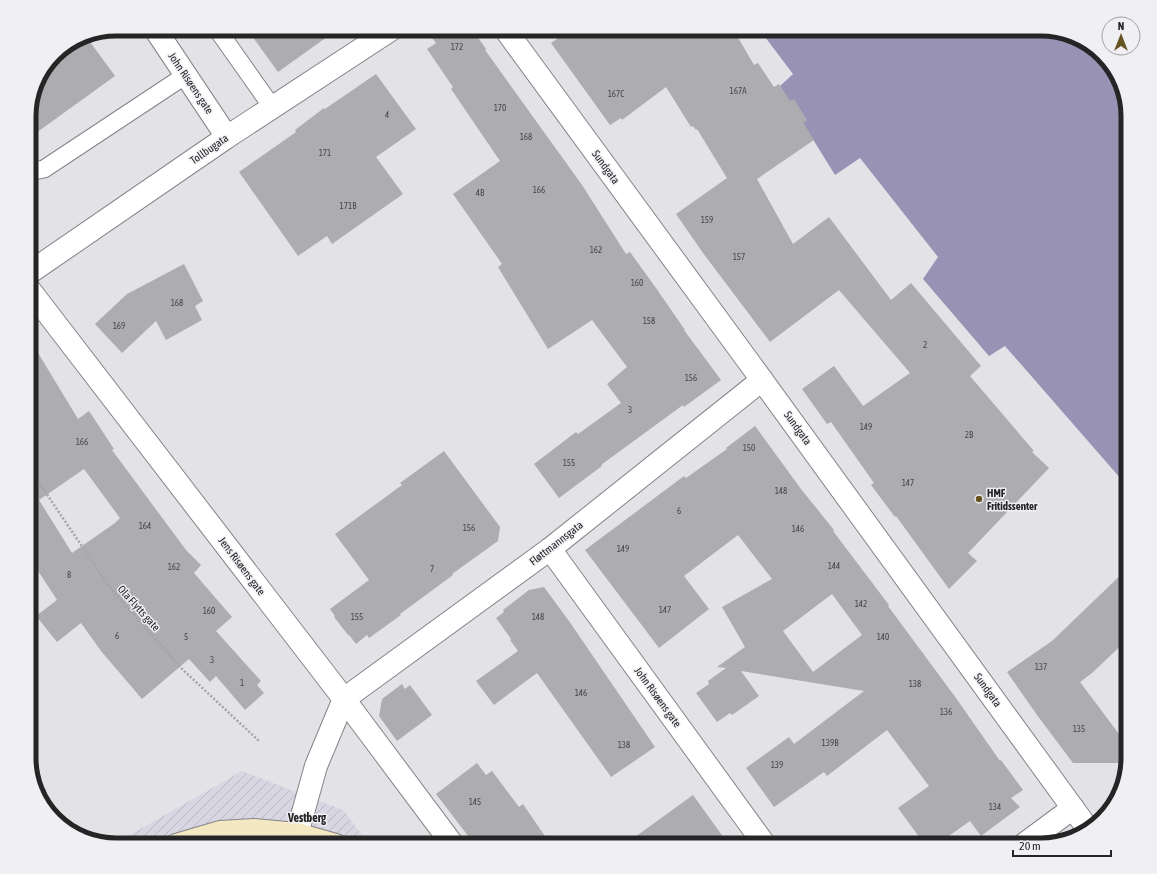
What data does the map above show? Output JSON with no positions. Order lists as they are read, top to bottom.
{
  "streets": {
    "street": [
      "John Risøens gate",
      "Tollbugata",
      "Sundgata",
      "Fløttmannsgata",
      "Jens Risøens gate"
    ],
    "path": ["Ola Flytts gate"]
  },
  "crossings": [
    ["John Risøens gate", "Tollbugata"],
    ["John Risøens gate", "Fløttmannsgata"],
    ["Sundgata", "Fløttmannsgata"],
    ["Fløttmannsgata", "Jens Risøens gate"]
  ],
  "districts": ["Vestberg"],
  "places": ["HMF Fritidssenter"],
  "house_numbers": [
    "172",
    "167A",
    "167C",
    "170",
    "4",
    "168",
    "171",
    "166",
    "4B",
    "171B",
    "159",
    "162",
    "157",
    "160",
    "168",
    "158",
    "169",
    "2",
    "156",
    "3",
    "149",
    "2B",
    "166",
    "150",
    "155",
    "147",
    "148",
    "6",
    "164",
    "156",
    "146",
    "149",
    "144",
    "162",
    "7",
    "8",
    "142",
    "147",
    "160",
    "155",
    "148",
    "6",
    "5",
    "140",
    "3",
    "137",
    "1",
    "138",
    "146",
    "136",
    "135",
    "139B",
    "138",
    "139",
    "145",
    "134"
  ],
  "scale_bar": "20 m",
  "north": "top"
}
